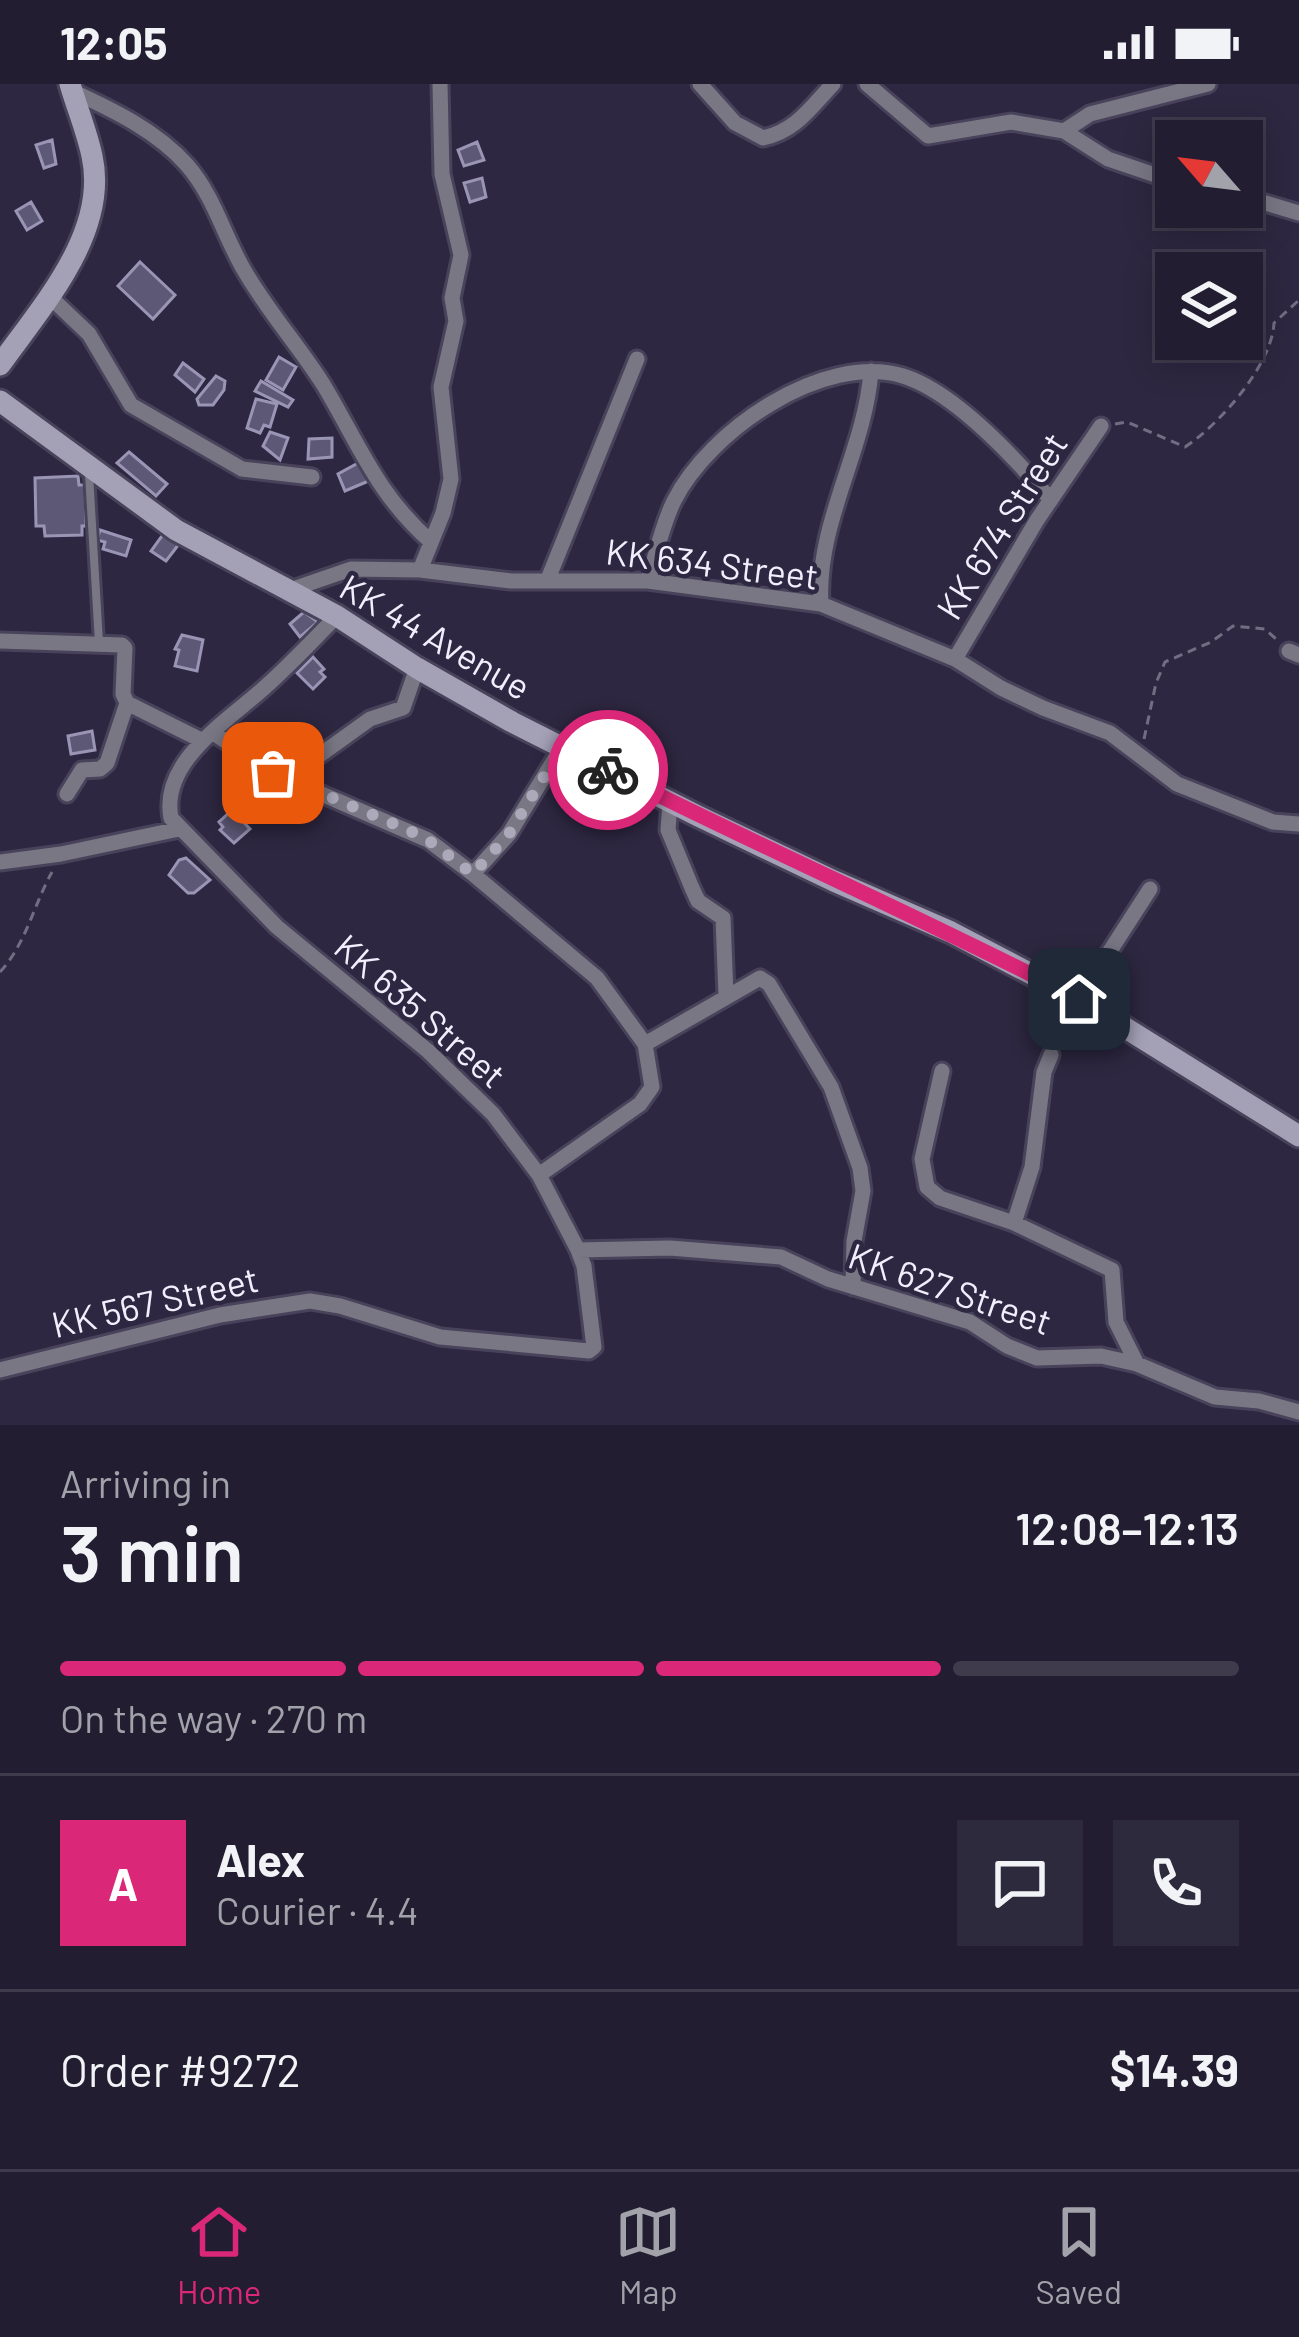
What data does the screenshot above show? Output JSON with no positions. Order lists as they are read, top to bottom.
{
  "streets": {
    "main road": ["KK 44 Avenue"],
    "street": [
      "KK 674 Street",
      "KK 634 Street",
      "KK 635 Street",
      "KK 627 Street",
      "KK 567 Street"
    ]
  },
  "crossings": [
    ["KK 674 Street", "KK 634 Street"],
    ["KK 634 Street", "KK 44 Avenue"],
    ["KK 635 Street", "KK 627 Street"],
    ["KK 635 Street", "KK 567 Street"]
  ],
  "north": "top left",
  "page": {
    "status": "12:05",
    "heading": ["3 min", "Arriving in", "12:08–12:13"],
    "panel": [
      "Alex",
      "Courier · 4.4",
      "Order #9272",
      "$14.39"
    ],
    "bar": "On the way · 270 m",
    "round": "A",
    "tabs": ["Home", "Map", "Saved"]
  }
}
